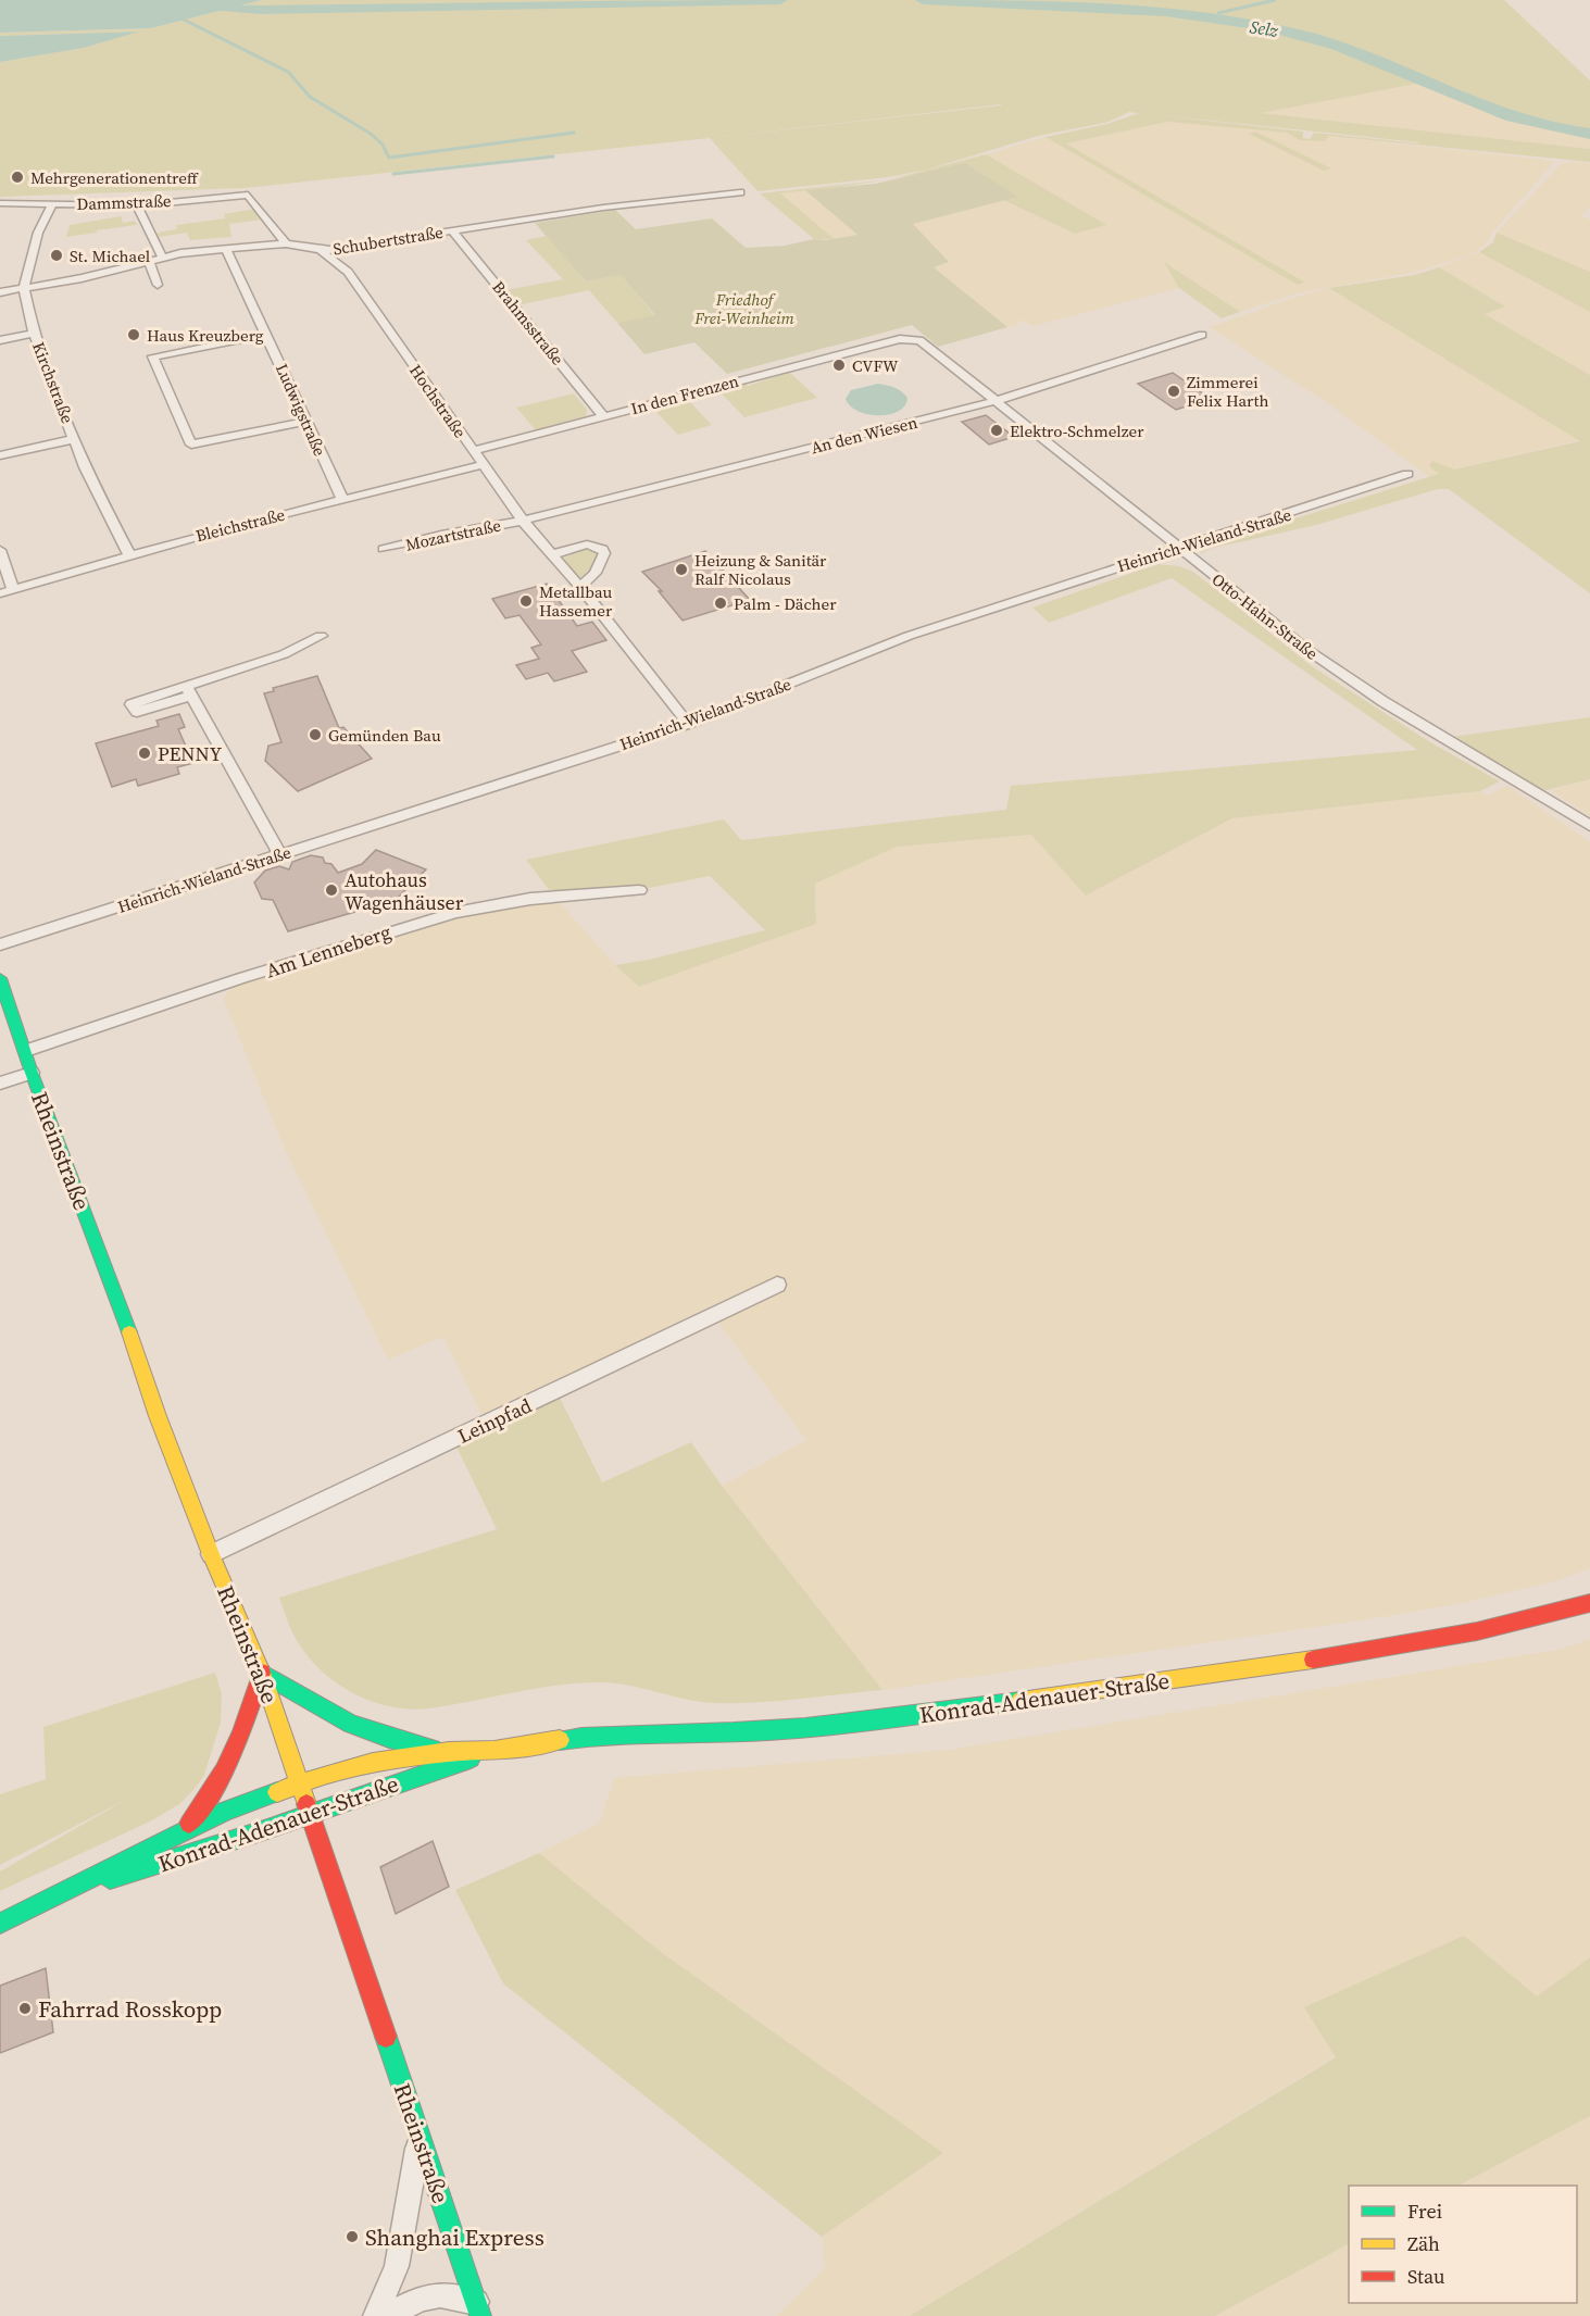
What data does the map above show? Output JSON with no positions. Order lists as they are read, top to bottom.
{
  "streets": {
    "main road": ["Rheinstraße", "Konrad-Adenauer-Straße"],
    "street": [
      "Dammstraße",
      "Schubertstraße",
      "Brahmsstraße",
      "Kirchstraße",
      "In den Frenzen",
      "Hochstraße",
      "Ludwigstraße",
      "An den Wiesen",
      "Bleichstraße",
      "Mozartstraße",
      "Heinrich-Wieland-Straße",
      "Otto-Hahn-Straße",
      "Am Lenneberg",
      "Leinpfad"
    ]
  },
  "crossings": [
    ["Dammstraße", "Schubertstraße"],
    ["Dammstraße", "Kirchstraße"],
    ["Schubertstraße", "Brahmsstraße"],
    ["Schubertstraße", "Kirchstraße"],
    ["Schubertstraße", "Hochstraße"],
    ["Schubertstraße", "Ludwigstraße"],
    ["Brahmsstraße", "In den Frenzen"],
    ["Kirchstraße", "Bleichstraße"],
    ["In den Frenzen", "Hochstraße"],
    ["In den Frenzen", "Otto-Hahn-Straße"],
    ["Hochstraße", "An den Wiesen"],
    ["Hochstraße", "Bleichstraße"],
    ["Hochstraße", "Mozartstraße"],
    ["Hochstraße", "Heinrich-Wieland-Straße"],
    ["Ludwigstraße", "Bleichstraße"],
    ["An den Wiesen", "Mozartstraße"],
    ["An den Wiesen", "Otto-Hahn-Straße"],
    ["Heinrich-Wieland-Straße", "Otto-Hahn-Straße"],
    ["Am Lenneberg", "Rheinstraße"],
    ["Rheinstraße", "Leinpfad"],
    ["Rheinstraße", "Konrad-Adenauer-Straße"]
  ],
  "water": ["Selz"],
  "parks": ["Friedhof Frei-Weinheim"],
  "places": [
    "Mehrgenerationentreff",
    "St. Michael",
    "Haus Kreuzberg",
    "CVFW",
    "Zimmerei Felix Harth",
    "Elektro-Schmelzer",
    "Heizung & Sanitär Ralf Nicolaus",
    "Metallbau Hassemer",
    "Palm - Dächer",
    "Gemünden Bau",
    "PENNY",
    "Autohaus Wagenhäuser",
    "Fahrrad Rosskopp",
    "Shanghai Express"
  ],
  "legend": ["Frei", "Zäh", "Stau"]
}
